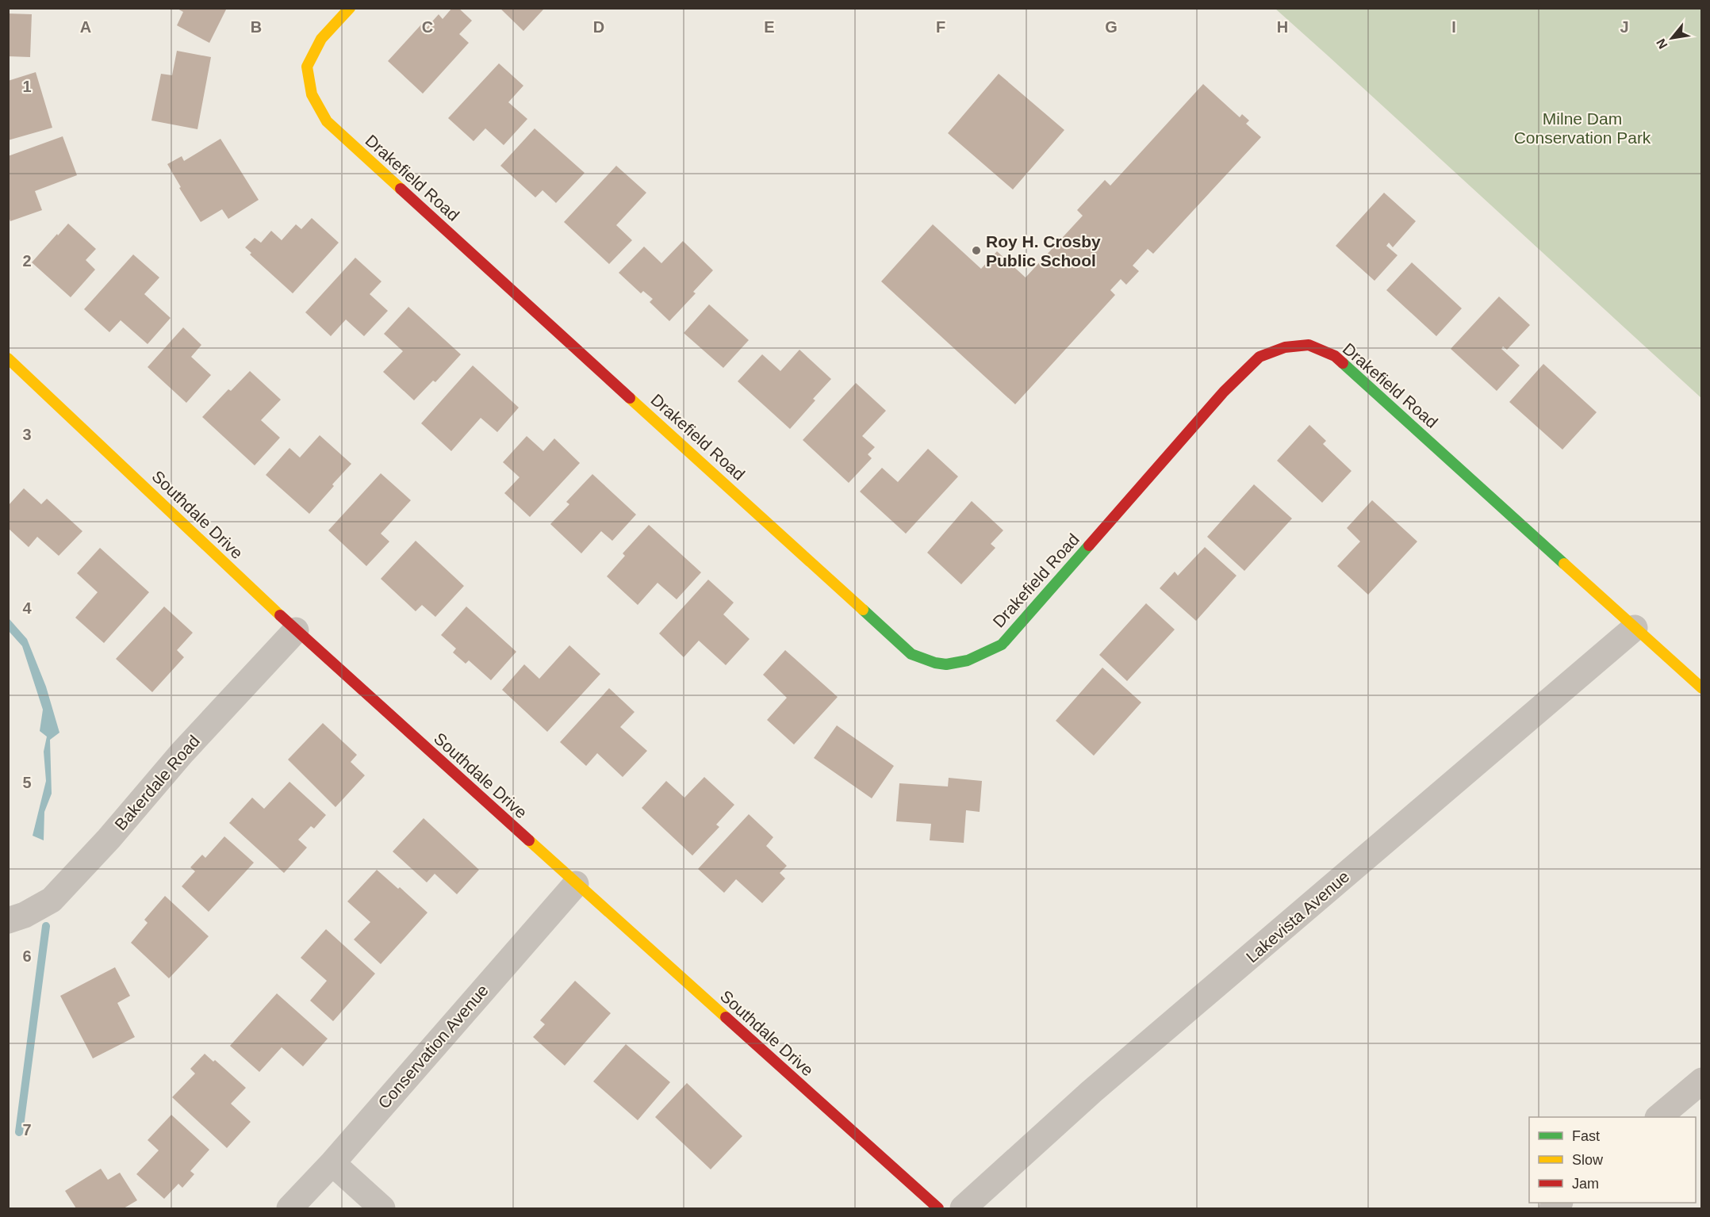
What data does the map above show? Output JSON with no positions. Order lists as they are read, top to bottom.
{
  "streets": {
    "street": [
      "Drakefield Road",
      "Southdale Drive",
      "Bakerdale Road",
      "Lakevista Avenue",
      "Conservation Avenue"
    ]
  },
  "crossings": [
    ["Drakefield Road", "Lakevista Avenue"],
    ["Southdale Drive", "Bakerdale Road"],
    ["Southdale Drive", "Conservation Avenue"]
  ],
  "parks": ["Milne Dam Conservation Park"],
  "places": ["Roy H. Crosby Public School"],
  "legend": ["Fast", "Slow", "Jam"],
  "north": "bottom left",
  "grid": {
    "columns": [
      "A",
      "B",
      "C",
      "D",
      "E",
      "F",
      "G",
      "H",
      "I",
      "J"
    ],
    "rows": [
      "1",
      "2",
      "3",
      "4",
      "5",
      "6",
      "7"
    ]
  }
}
